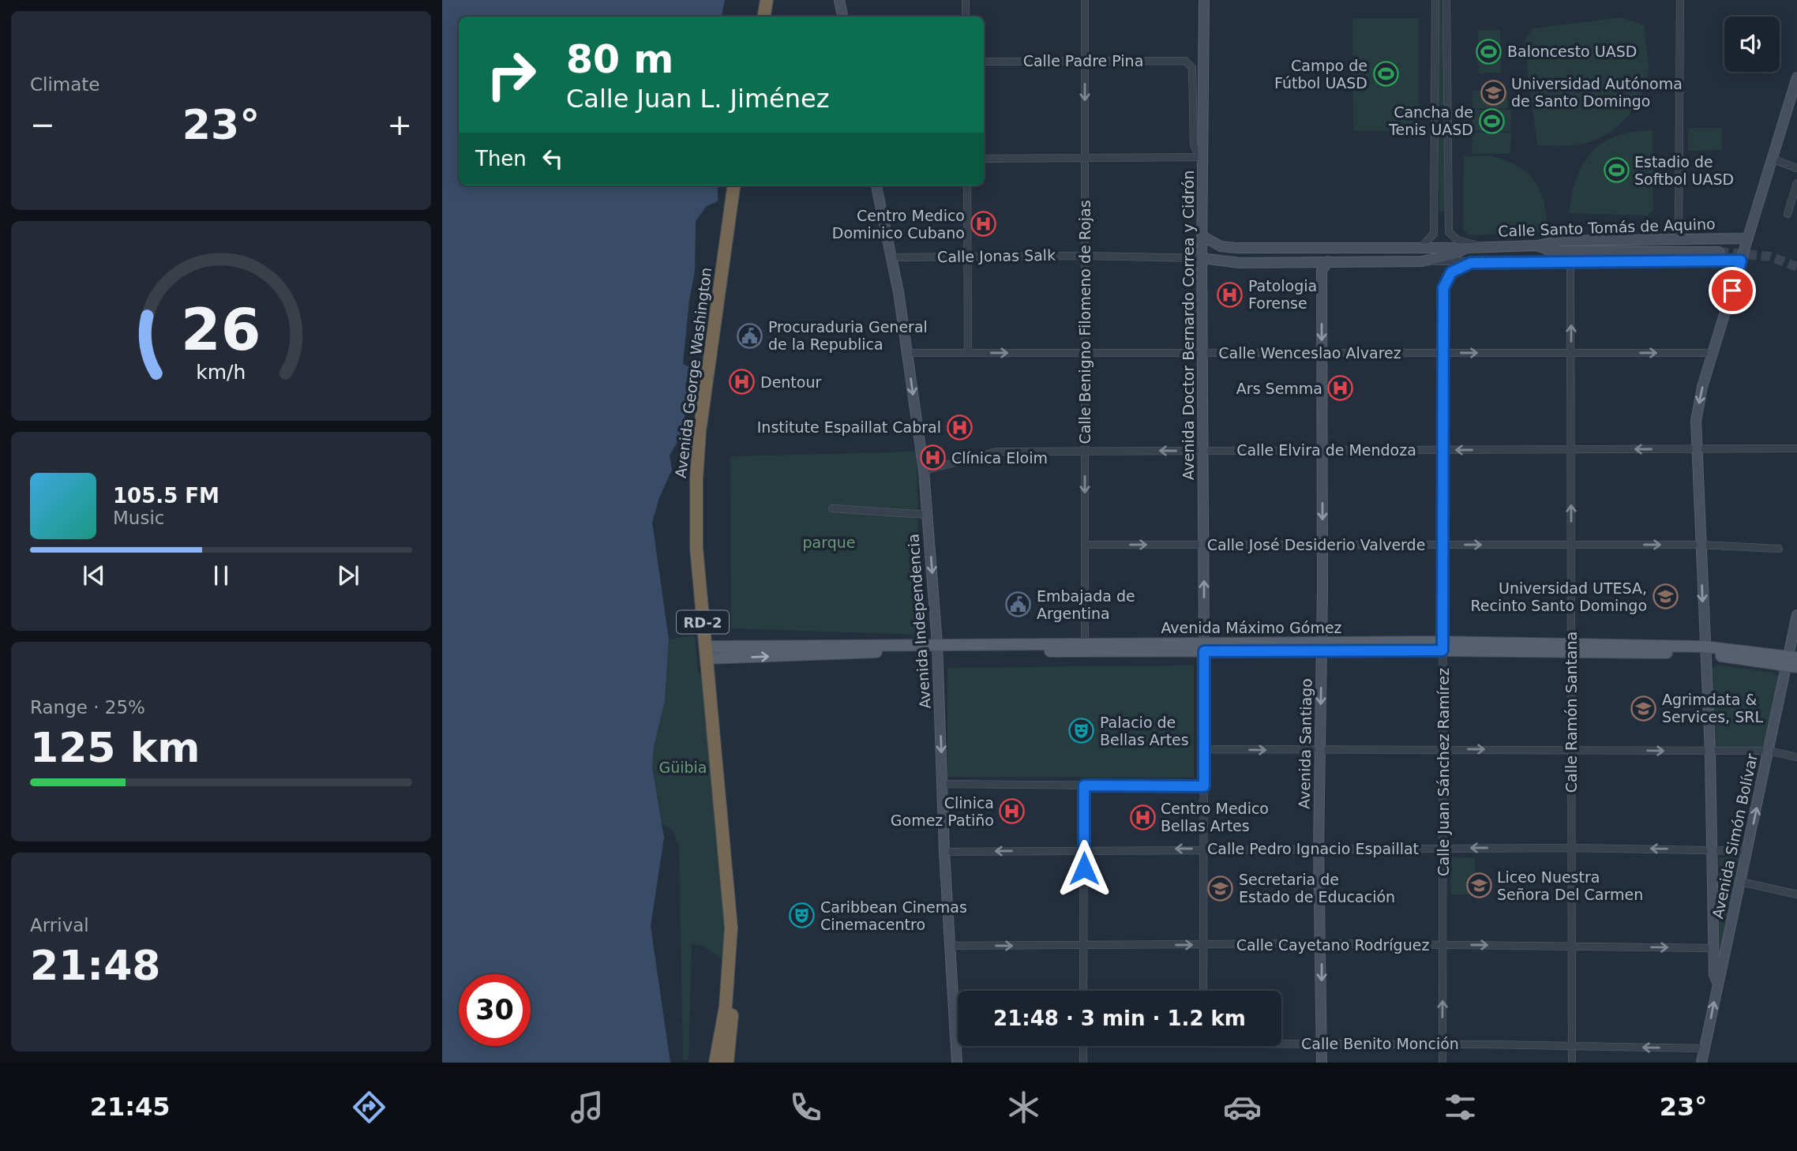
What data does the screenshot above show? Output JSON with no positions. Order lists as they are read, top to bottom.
{
  "streets": {
    "highway": ["Avenida George Washington", "RD-2"],
    "main road": [
      "Calle Santo Tomás de Aquino",
      "Avenida Doctor Bernardo Correa y Cidrón",
      "Avenida Independencia",
      "Avenida Máximo Gómez",
      "Avenida Santiago",
      "Avenida Simón Bolívar"
    ],
    "street": [
      "Calle Padre Pina",
      "Calle Jonas Salk",
      "Calle Benigno Filomeno de Rojas",
      "Calle Wenceslao Alvarez",
      "Calle Elvira de Mendoza",
      "Calle José Desiderio Valverde",
      "Calle Ramón Santana",
      "Calle Juan Sánchez Ramírez",
      "Calle Pedro Ignacio Espaillat",
      "Calle Cayetano Rodríguez",
      "Calle Benito Monción"
    ]
  },
  "crossings": [
    ["Calle Padre Pina", "Calle Benigno Filomeno de Rojas"],
    ["Calle Padre Pina", "Avenida Doctor Bernardo Correa y Cidrón"],
    ["Calle Santo Tomás de Aquino", "Calle Jonas Salk"],
    ["Calle Santo Tomás de Aquino", "Avenida Doctor Bernardo Correa y Cidrón"],
    ["Calle Santo Tomás de Aquino", "Calle Ramón Santana"],
    ["Calle Santo Tomás de Aquino", "Avenida Santiago"],
    ["Calle Santo Tomás de Aquino", "Calle Juan Sánchez Ramírez"],
    ["Calle Jonas Salk", "Calle Benigno Filomeno de Rojas"],
    ["Calle Jonas Salk", "Avenida Doctor Bernardo Correa y Cidrón"],
    ["Calle Jonas Salk", "Avenida Independencia"],
    ["Calle Benigno Filomeno de Rojas", "Calle Wenceslao Alvarez"],
    ["Calle Benigno Filomeno de Rojas", "Calle Elvira de Mendoza"],
    ["Calle Benigno Filomeno de Rojas", "Calle José Desiderio Valverde"],
    ["Calle Benigno Filomeno de Rojas", "Avenida Máximo Gómez"],
    ["Avenida Doctor Bernardo Correa y Cidrón", "Calle Wenceslao Alvarez"],
    ["Avenida Doctor Bernardo Correa y Cidrón", "Calle Elvira de Mendoza"],
    ["Avenida Doctor Bernardo Correa y Cidrón", "Calle José Desiderio Valverde"],
    ["Avenida Doctor Bernardo Correa y Cidrón", "Avenida Máximo Gómez"],
    ["Calle Wenceslao Alvarez", "Avenida Independencia"],
    ["Calle Wenceslao Alvarez", "Calle Ramón Santana"],
    ["Calle Wenceslao Alvarez", "Avenida Santiago"],
    ["Calle Wenceslao Alvarez", "Calle Juan Sánchez Ramírez"],
    ["Avenida George Washington", "Avenida Máximo Gómez"],
    ["Calle Elvira de Mendoza", "Avenida Independencia"],
    ["Calle Elvira de Mendoza", "Calle Ramón Santana"],
    ["Calle Elvira de Mendoza", "Avenida Santiago"],
    ["Calle Elvira de Mendoza", "Calle Juan Sánchez Ramírez"],
    ["Calle José Desiderio Valverde", "Calle Ramón Santana"],
    ["Calle José Desiderio Valverde", "Avenida Santiago"],
    ["Calle José Desiderio Valverde", "Calle Juan Sánchez Ramírez"],
    ["Avenida Independencia", "Avenida Máximo Gómez"],
    ["Avenida Independencia", "Calle Pedro Ignacio Espaillat"],
    ["Avenida Independencia", "Calle Cayetano Rodríguez"],
    ["Avenida Máximo Gómez", "Calle Ramón Santana"],
    ["Avenida Máximo Gómez", "Avenida Santiago"],
    ["Avenida Máximo Gómez", "Calle Juan Sánchez Ramírez"],
    ["Avenida Máximo Gómez", "Avenida Simón Bolívar"],
    ["Calle Ramón Santana", "Calle Pedro Ignacio Espaillat"],
    ["Calle Ramón Santana", "Calle Cayetano Rodríguez"],
    ["Calle Ramón Santana", "Calle Benito Monción"],
    ["Avenida Santiago", "Calle Pedro Ignacio Espaillat"],
    ["Avenida Santiago", "Calle Cayetano Rodríguez"],
    ["Avenida Santiago", "Calle Benito Monción"],
    ["Calle Juan Sánchez Ramírez", "Calle Pedro Ignacio Espaillat"],
    ["Calle Juan Sánchez Ramírez", "Calle Cayetano Rodríguez"],
    ["Calle Juan Sánchez Ramírez", "Calle Benito Monción"],
    ["Avenida Simón Bolívar", "Calle Pedro Ignacio Espaillat"],
    ["Avenida Simón Bolívar", "Calle Benito Monción"]
  ],
  "one_way": [
    "Calle Wenceslao Alvarez",
    "Calle Elvira de Mendoza",
    "Calle José Desiderio Valverde",
    "Avenida Independencia",
    "Avenida Santiago",
    "Calle Pedro Ignacio Espaillat",
    "Calle Cayetano Rodríguez"
  ],
  "parks": ["parque", "Güibia"],
  "places": {
    "sports": [
      "Baloncesto UASD",
      "Campo de Fútbol UASD",
      "Cancha de Tenis UASD",
      "Estadio de Softbol UASD"
    ],
    "school or university": [
      "Universidad Autónoma de Santo Domingo",
      "Universidad UTESA, Recinto Santo Domingo",
      "Agrimdata & Services, SRL",
      "Liceo Nuestra Señora Del Carmen",
      "Secretaria de Estado de Educación"
    ],
    "hospital": [
      "Centro Medico Dominico Cubano",
      "Patologia Forense",
      "Dentour",
      "Ars Semma",
      "Institute Espaillat Cabral",
      "Clínica Eloim",
      "Clinica Gomez Patiño",
      "Centro Medico Bellas Artes"
    ],
    "public building": ["Procuraduria General de la Republica", "Embajada de Argentina"],
    "theatre": ["Palacio de Bellas Artes", "Caribbean Cinemas Cinemacentro"]
  },
  "page": {
    "tile": [
      "Climate",
      ["Range · 25%", "125 km"],
      ["Arrival", "21:48"]
    ],
    "turn": ["80 m", "Calle Juan L. Jiménez"],
    "heat": ["−", "23°", "+"],
    "then": "Then",
    "song": ["105.5 FM", "Music"],
    "limit": "30",
    "trip": "21:48 · 3 min · 1.2 km",
    "tabs": ["21:45", "23°"],
    "gauge": ["26", "km/h"]
  }
}
